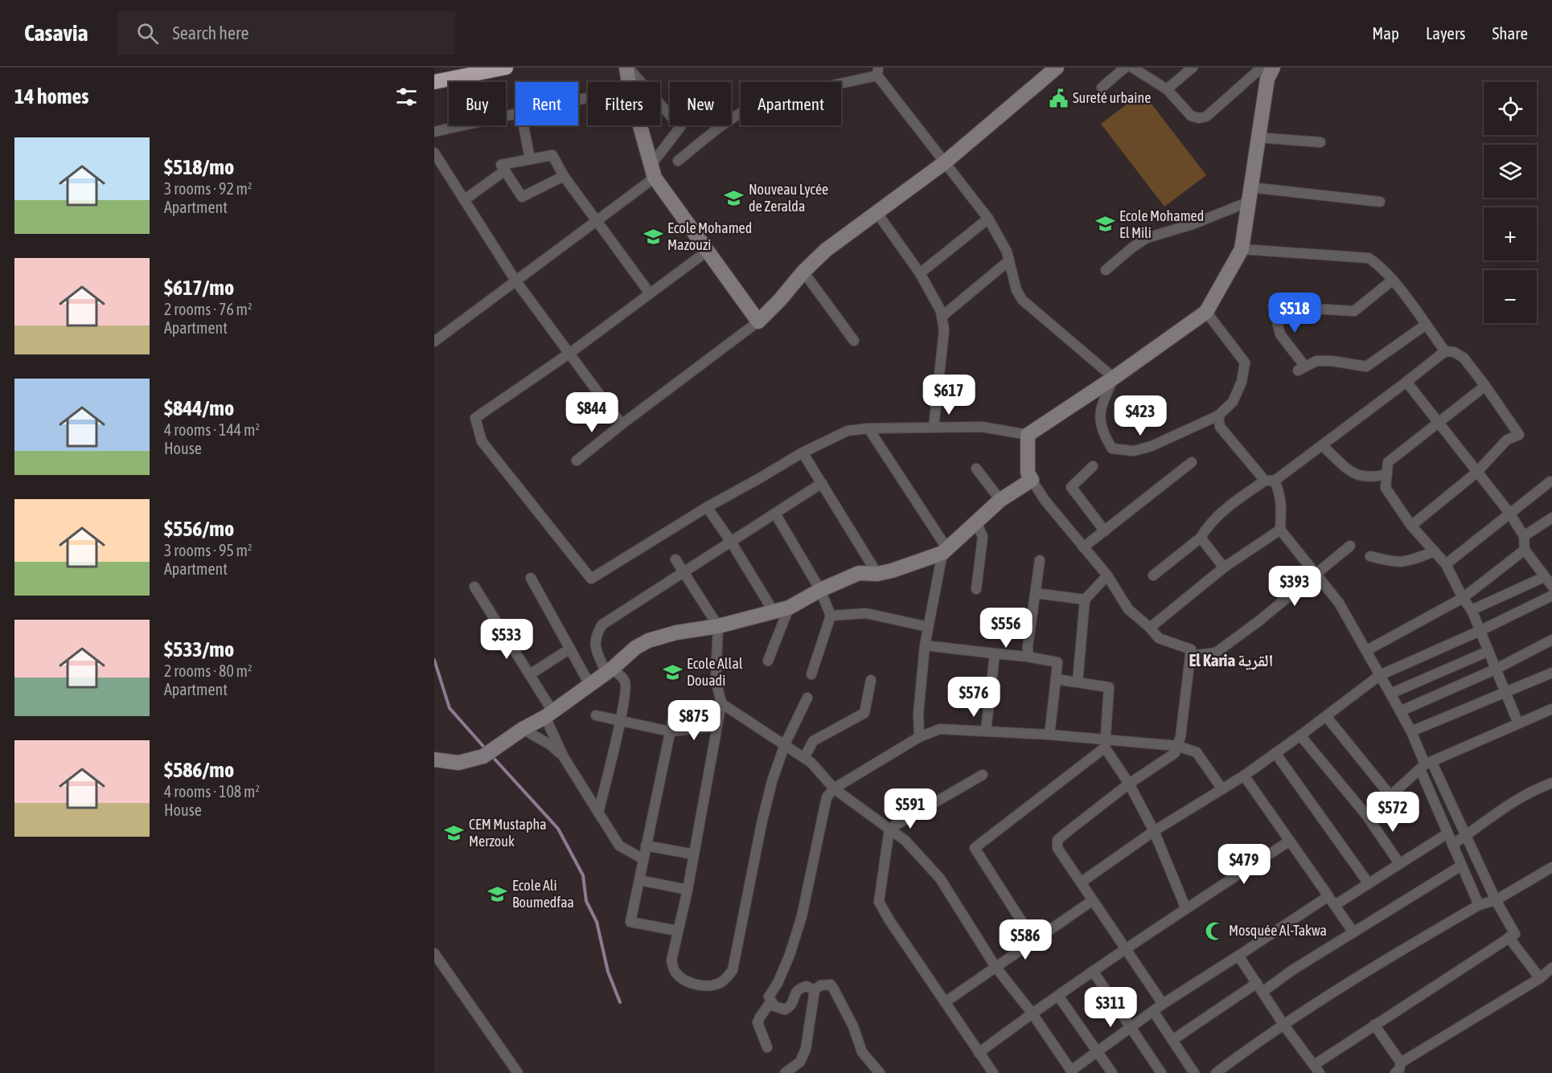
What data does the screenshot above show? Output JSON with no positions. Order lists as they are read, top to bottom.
{
  "districts": ["El Karia القرية"],
  "places": {
    "public building": ["Sureté urbaine"],
    "school or university": [
      "Nouveau Lycée de Zeralda",
      "Ecole Mohamed El Mili",
      "Ecole Mohamed Mazouzi",
      "Ecole Allal Douadi",
      "CEM Mustapha Merzouk",
      "Ecole Ali Boumedfaa"
    ],
    "mosque": ["Mosquée Al-Takwa"]
  },
  "page": {
    "header": "Casavia",
    "search": "Search here",
    "nav": ["Map", "Layers", "Share"],
    "heading": "14 homes",
    "map_buttons": ["+", "−"],
    "chip": [
      "Buy",
      "Rent",
      "Filters",
      "New",
      "Apartment"
    ],
    "list": [
      {
        "name": "$518/mo",
        "note": "3 rooms · 92 m² · Apartment"
      },
      {
        "name": "$617/mo",
        "note": "2 rooms · 76 m² · Apartment"
      },
      {
        "name": "$844/mo",
        "note": "4 rooms · 144 m² · House"
      },
      {
        "name": "$556/mo",
        "note": "3 rooms · 95 m² · Apartment"
      },
      {
        "name": "$533/mo",
        "note": "2 rooms · 80 m² · Apartment"
      },
      {
        "name": "$586/mo",
        "note": "4 rooms · 108 m² · House"
      }
    ],
    "price": [
      "$518",
      "$617",
      "$844",
      "$423",
      "$393",
      "$556",
      "$533",
      "$576",
      "$875",
      "$591",
      "$572",
      "$479",
      "$586",
      "$311"
    ]
  }
}
